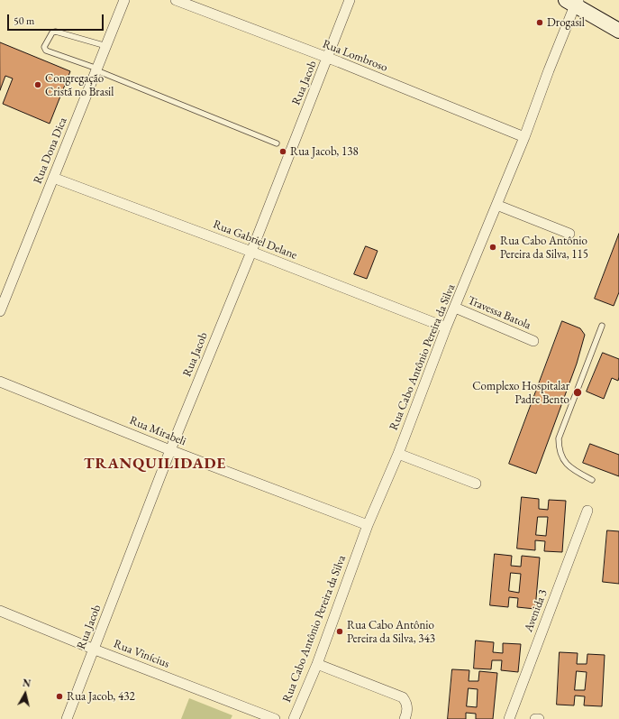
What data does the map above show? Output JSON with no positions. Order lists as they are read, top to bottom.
{
  "streets": {
    "street": [
      "Rua Lombroso",
      "Rua Jacob",
      "Rua Dona Dica",
      "Rua Gabriel Delane",
      "Travessa Batola",
      "Rua Cabo Antônio Pereira da Silva",
      "Rua Mirabeli",
      "Avenida 3",
      "Rua Vinícius"
    ]
  },
  "crossings": [
    ["Rua Lombroso", "Rua Jacob"],
    ["Rua Lombroso", "Rua Cabo Antônio Pereira da Silva"],
    ["Rua Jacob", "Rua Gabriel Delane"],
    ["Rua Jacob", "Rua Mirabeli"],
    ["Rua Jacob", "Rua Vinícius"],
    ["Rua Dona Dica", "Rua Gabriel Delane"],
    ["Rua Gabriel Delane", "Rua Cabo Antônio Pereira da Silva"],
    ["Travessa Batola", "Rua Cabo Antônio Pereira da Silva"],
    ["Rua Cabo Antônio Pereira da Silva", "Rua Mirabeli"]
  ],
  "districts": ["TRANQUILIDADE"],
  "places": [
    "Drogasil",
    "Congregação Cristã no Brasil",
    "Rua Jacob, 138",
    "Rua Cabo Antônio Pereira da Silva, 115",
    "Complexo Hospitalar Padre Bento",
    "Rua Cabo Antônio Pereira da Silva, 343",
    "Rua Jacob, 432"
  ],
  "scale_bar": "50 m",
  "north": "top"
}
